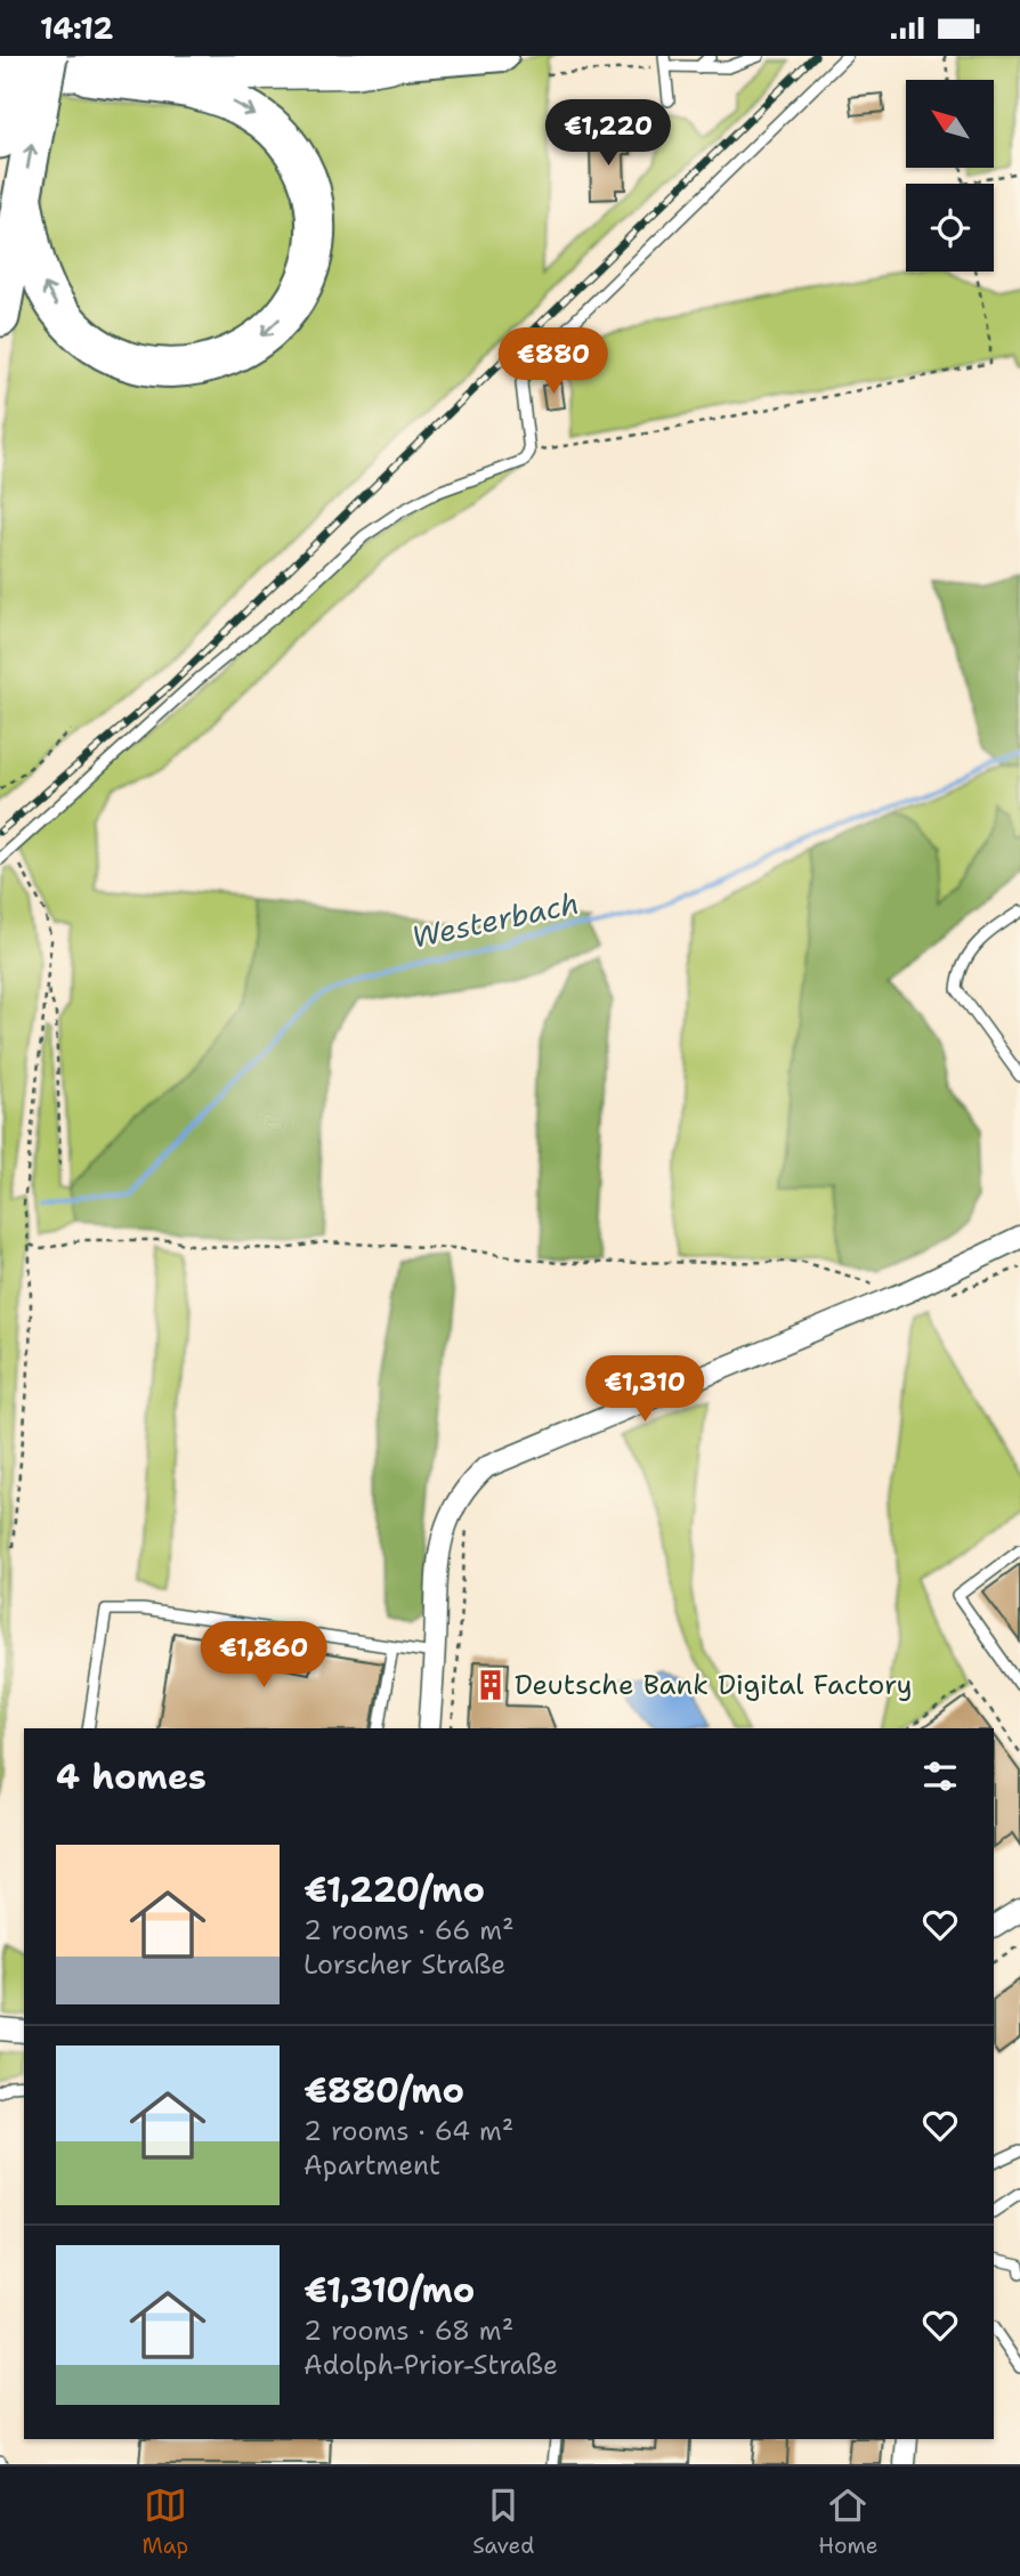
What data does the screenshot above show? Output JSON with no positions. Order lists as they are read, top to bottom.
{
  "water": ["Westerbach"],
  "places": {
    "building": ["Deutsche Bank Digital Factory"]
  },
  "north": "top left",
  "page": {
    "status": "14:12",
    "price": [
      "€1,220",
      "€880",
      "€1,310",
      "€1,860"
    ],
    "heading": "4 homes",
    "list": [
      {
        "name": "€1,220/mo",
        "note": "2 rooms · 66 m² · Lorscher Straße"
      },
      {
        "name": "€880/mo",
        "note": "2 rooms · 64 m² · Apartment"
      },
      {
        "name": "€1,310/mo",
        "note": "2 rooms · 68 m² · Adolph-Prior-Straße"
      }
    ],
    "tabs": ["Map", "Saved", "Home"]
  }
}
